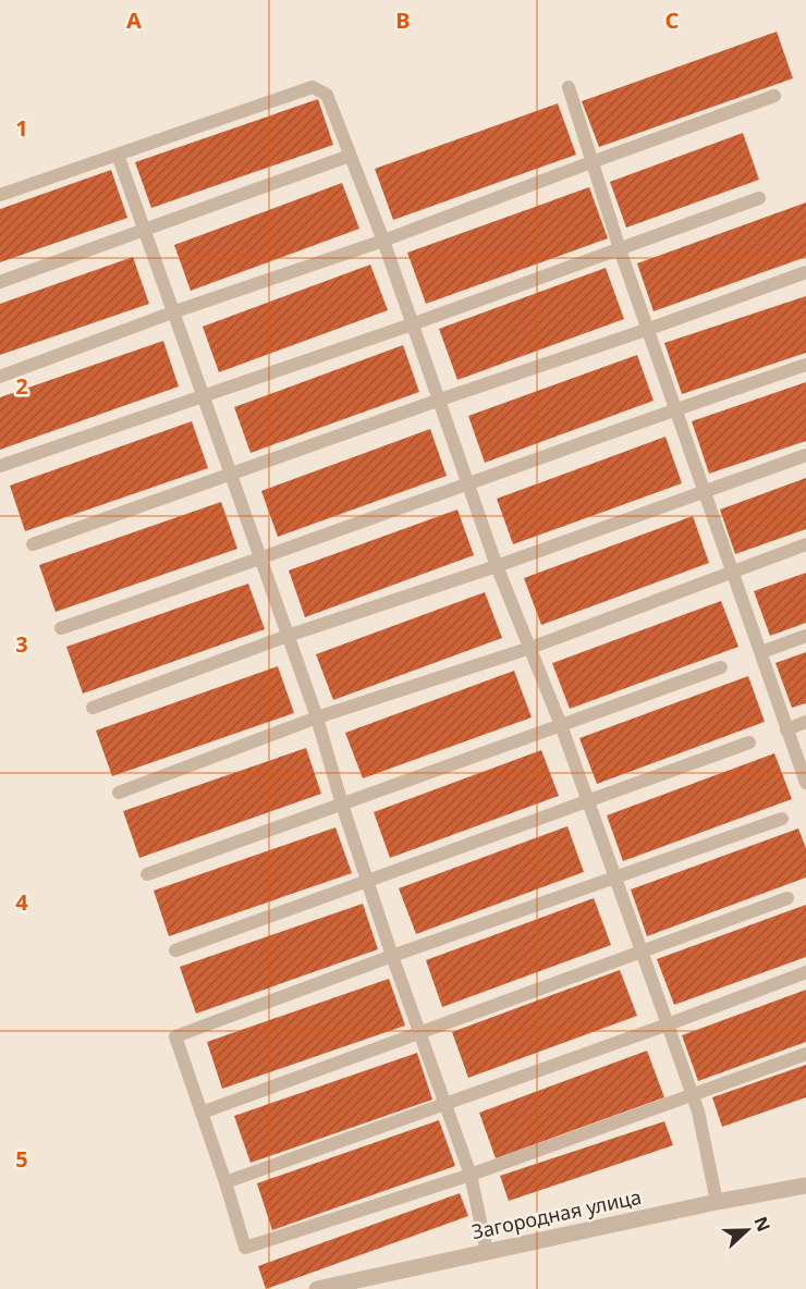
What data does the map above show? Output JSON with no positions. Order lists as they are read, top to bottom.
{
  "streets": {
    "street": ["Загородная улица"]
  },
  "north": "right",
  "grid": {
    "columns": ["A", "B", "C"],
    "rows": [
      "1",
      "2",
      "3",
      "4",
      "5"
    ]
  }
}
